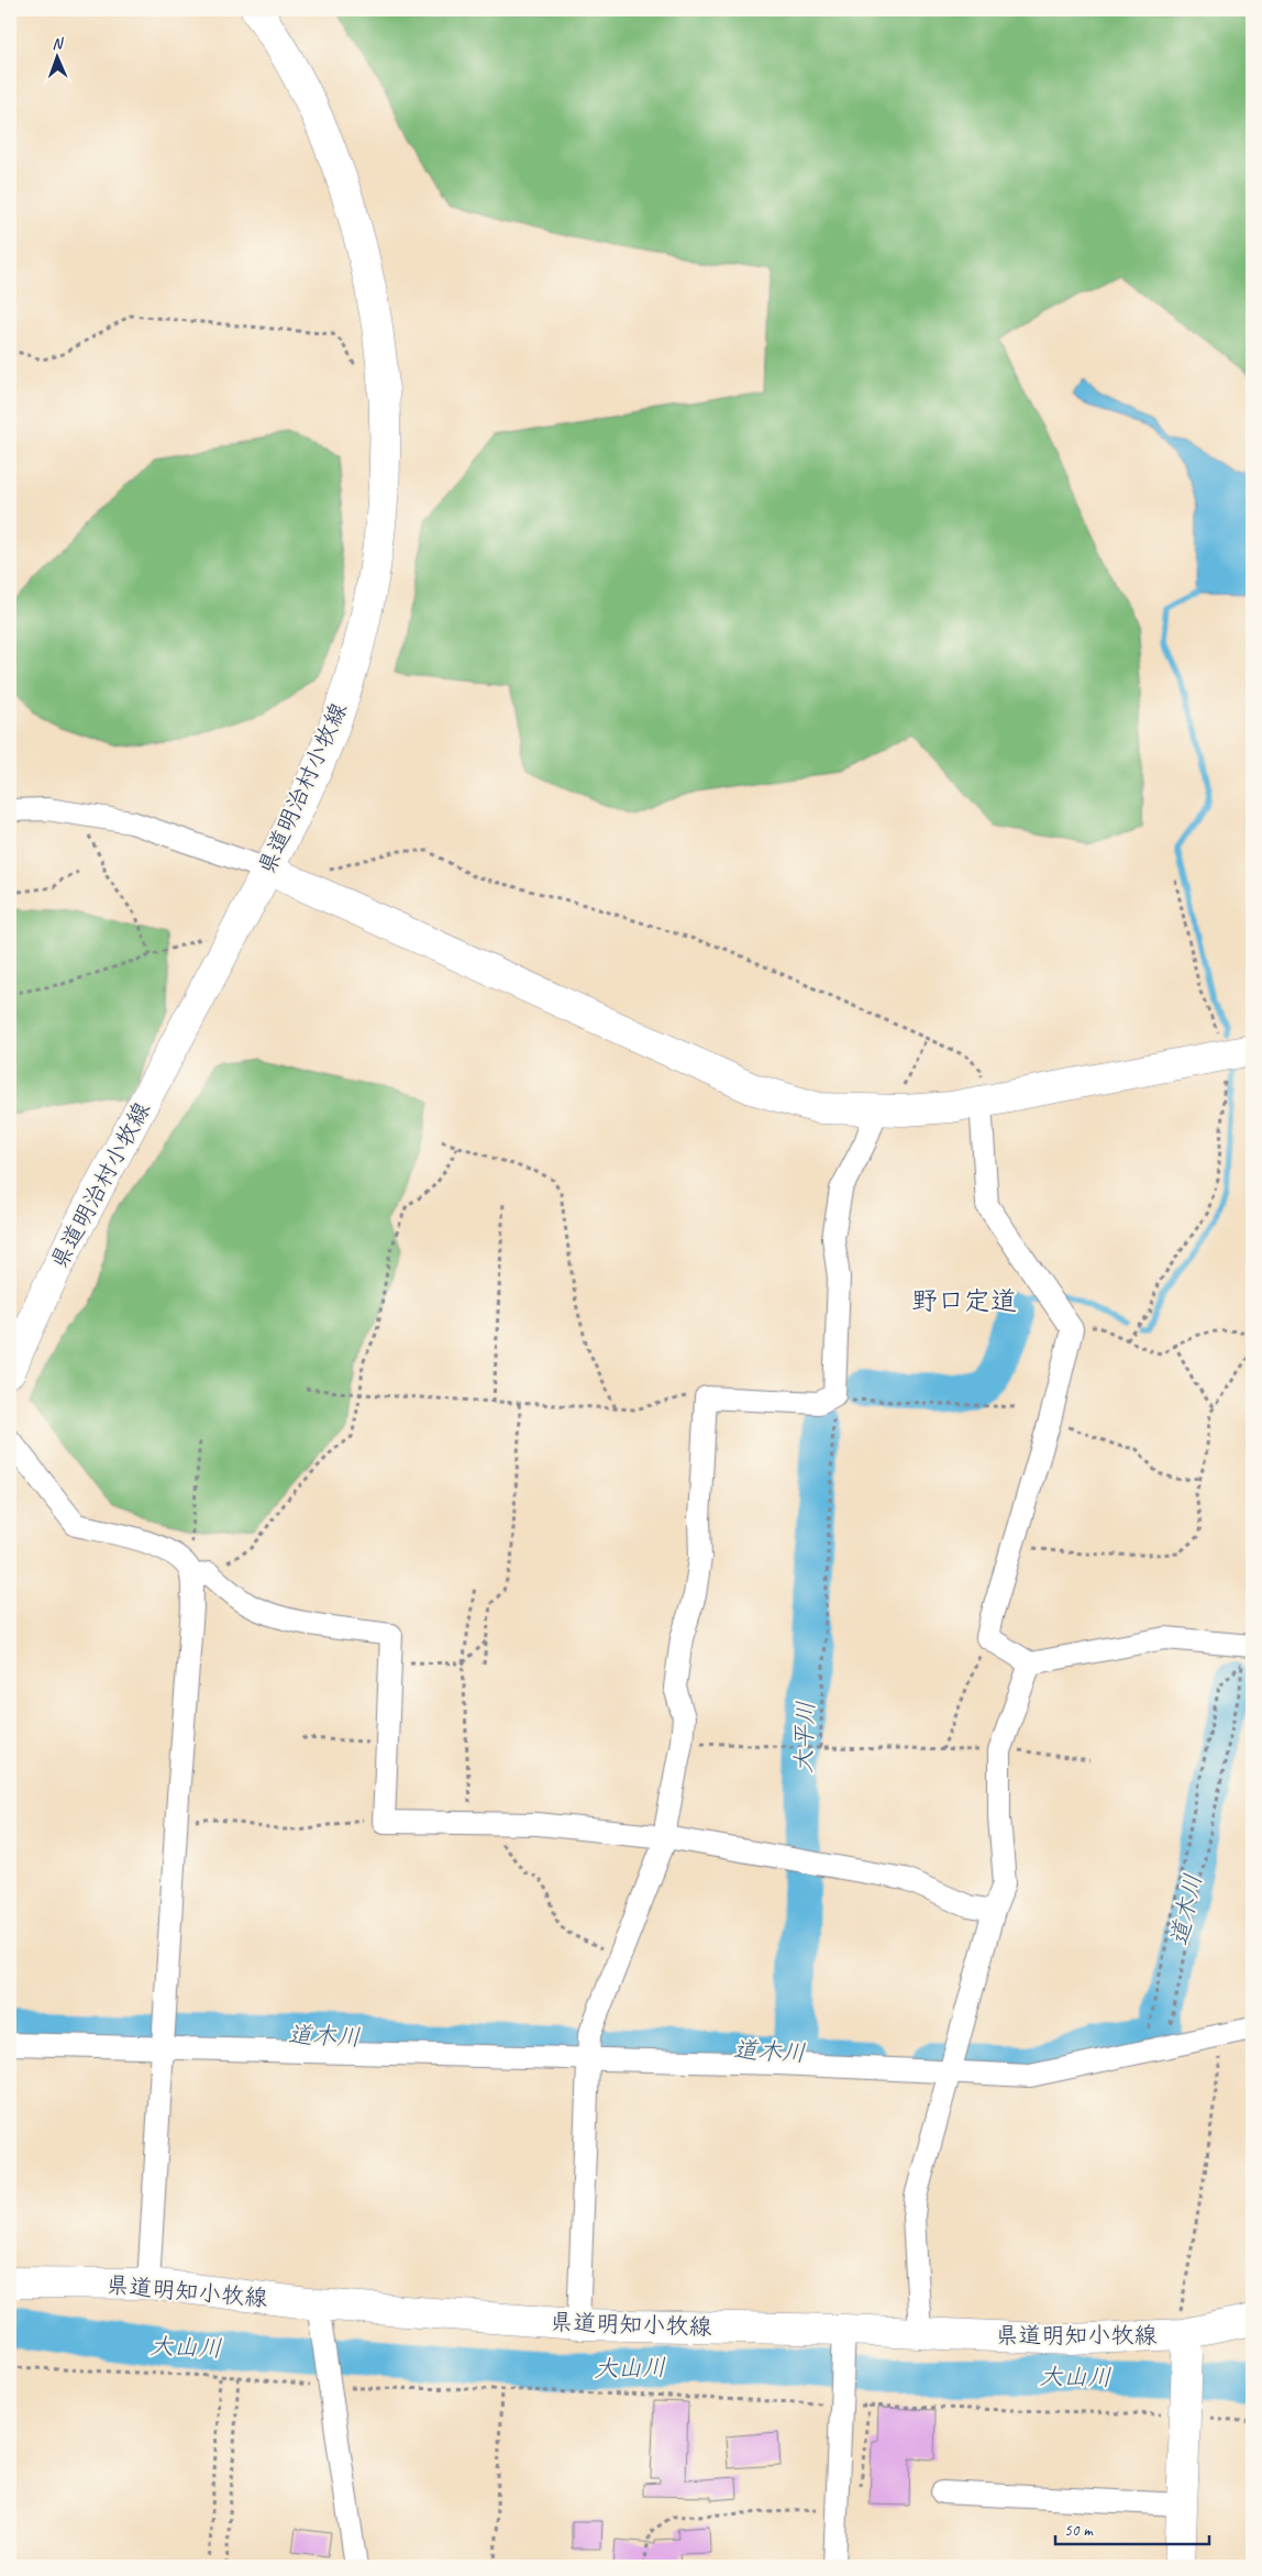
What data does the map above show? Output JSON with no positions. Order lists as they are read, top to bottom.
{
  "streets": {
    "main road": ["県道明治村小牧線", "県道明知小牧線"]
  },
  "districts": ["野口定道"],
  "water": ["大平川", "道木川", "大山川"],
  "scale_bar": "50 m",
  "north": "top"
}
